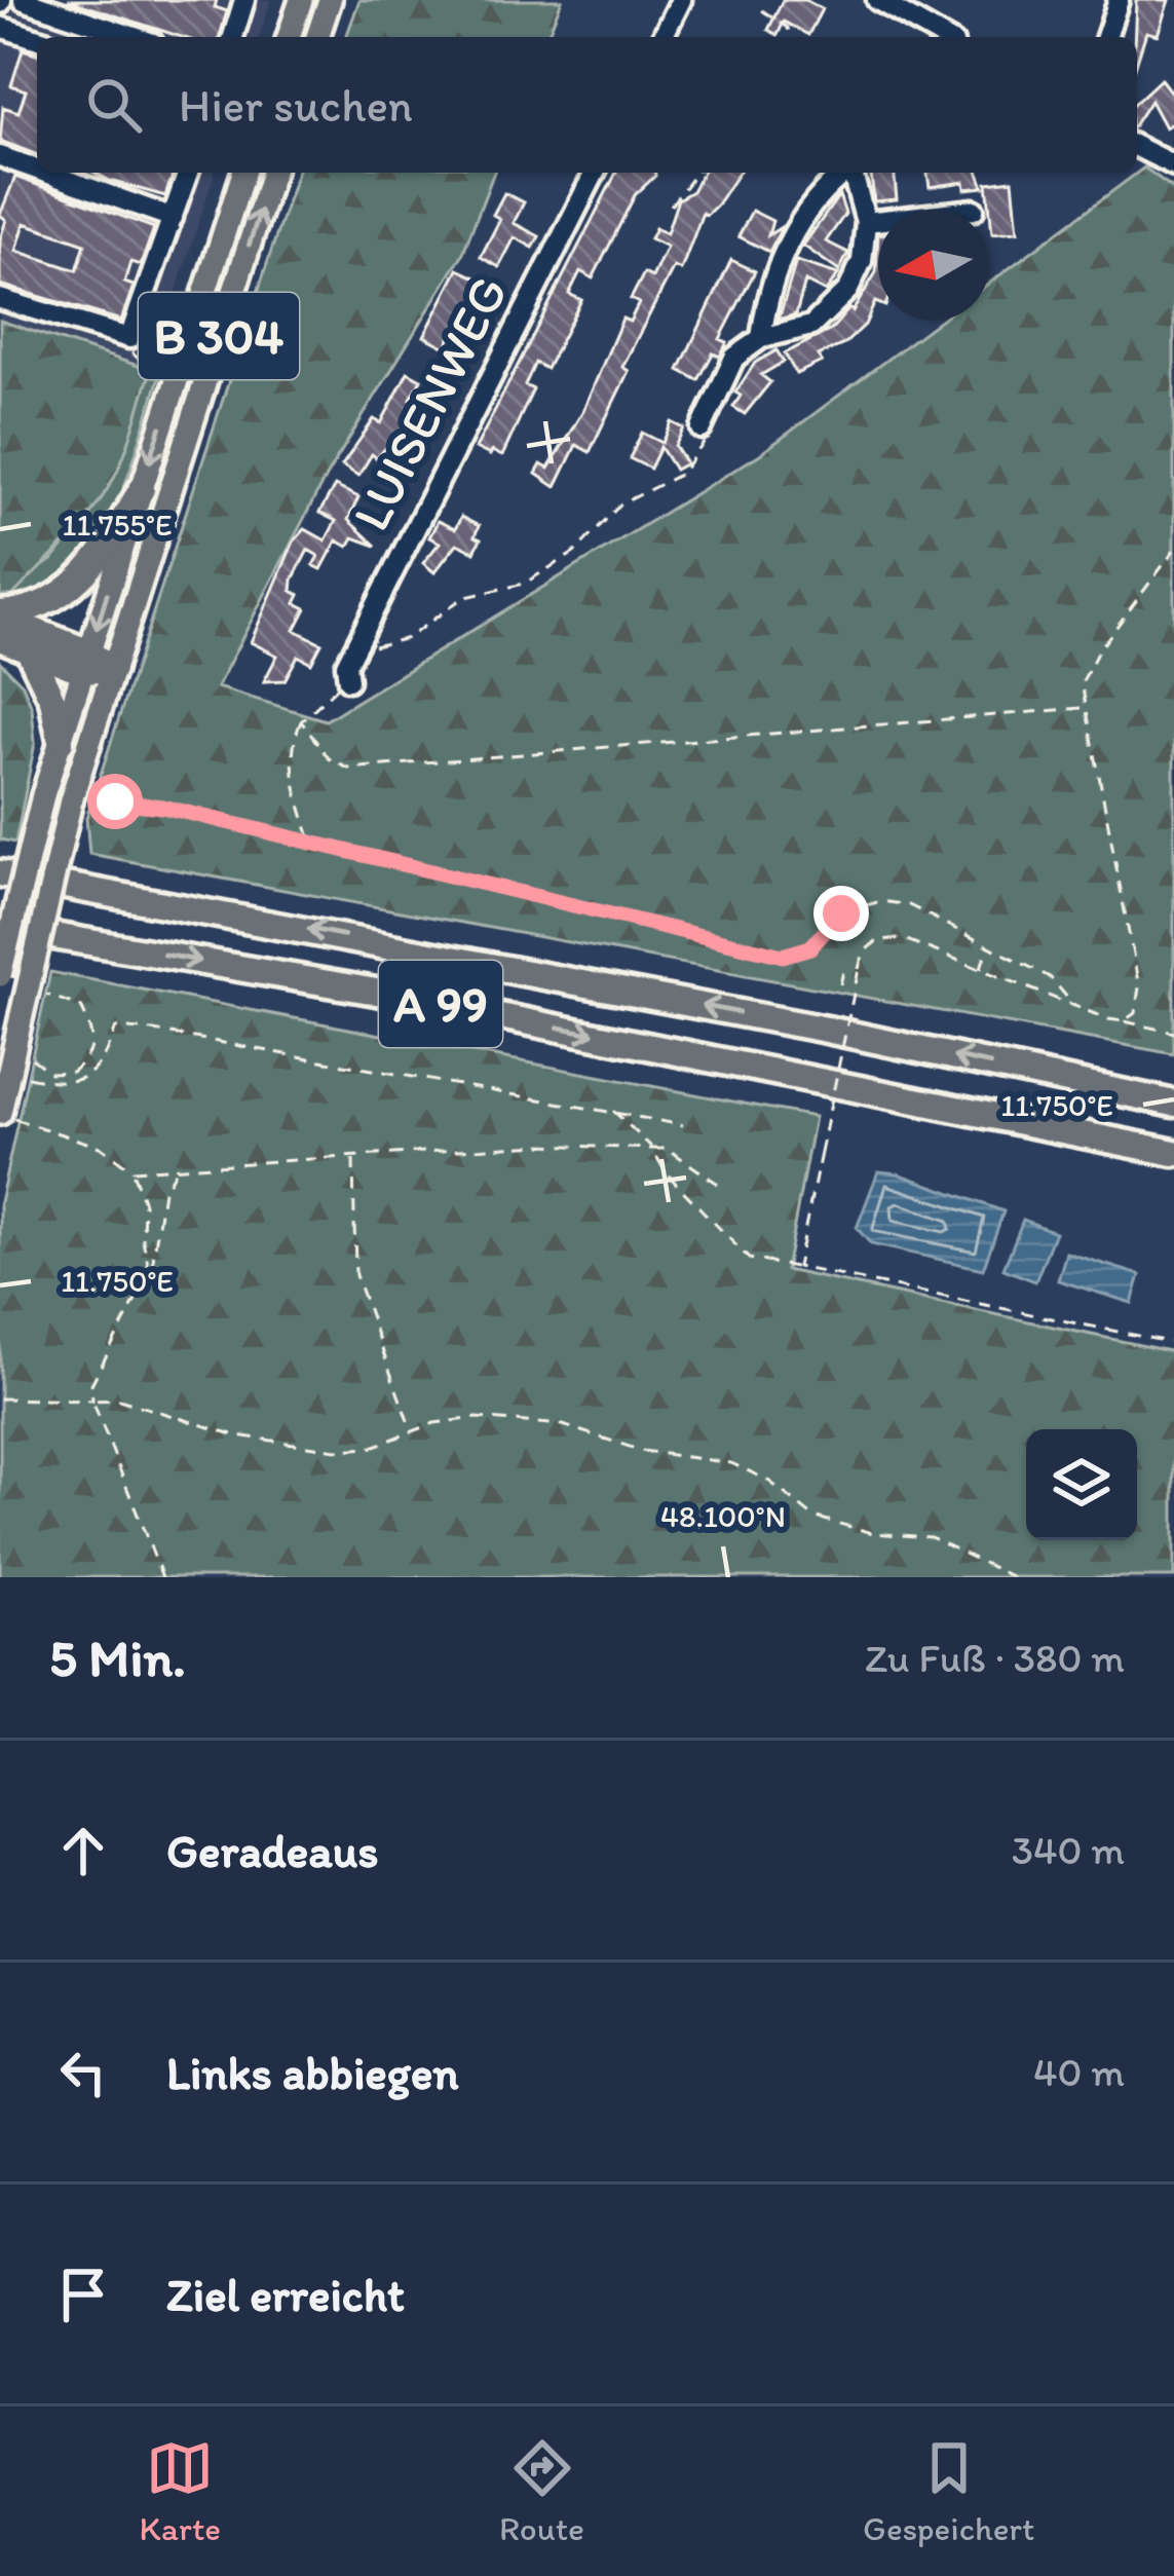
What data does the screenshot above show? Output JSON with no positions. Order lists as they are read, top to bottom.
{
  "streets": {
    "highway": ["A 99"],
    "main road": ["B 304"],
    "street": ["LUISENWEG"]
  },
  "north": "left",
  "page": {
    "search": "Hier suchen",
    "heading": ["5 Min.", "Zu Fuß · 380 m"],
    "list": [
      ["Geradeaus", "340 m"],
      ["Links abbiegen", "40 m"],
      "Ziel erreicht"
    ],
    "nav": ["Karte", "Route", "Gespeichert"]
  },
  "coordinates": ["11.755°E", "11.750°E", "48.100°N"]
}
